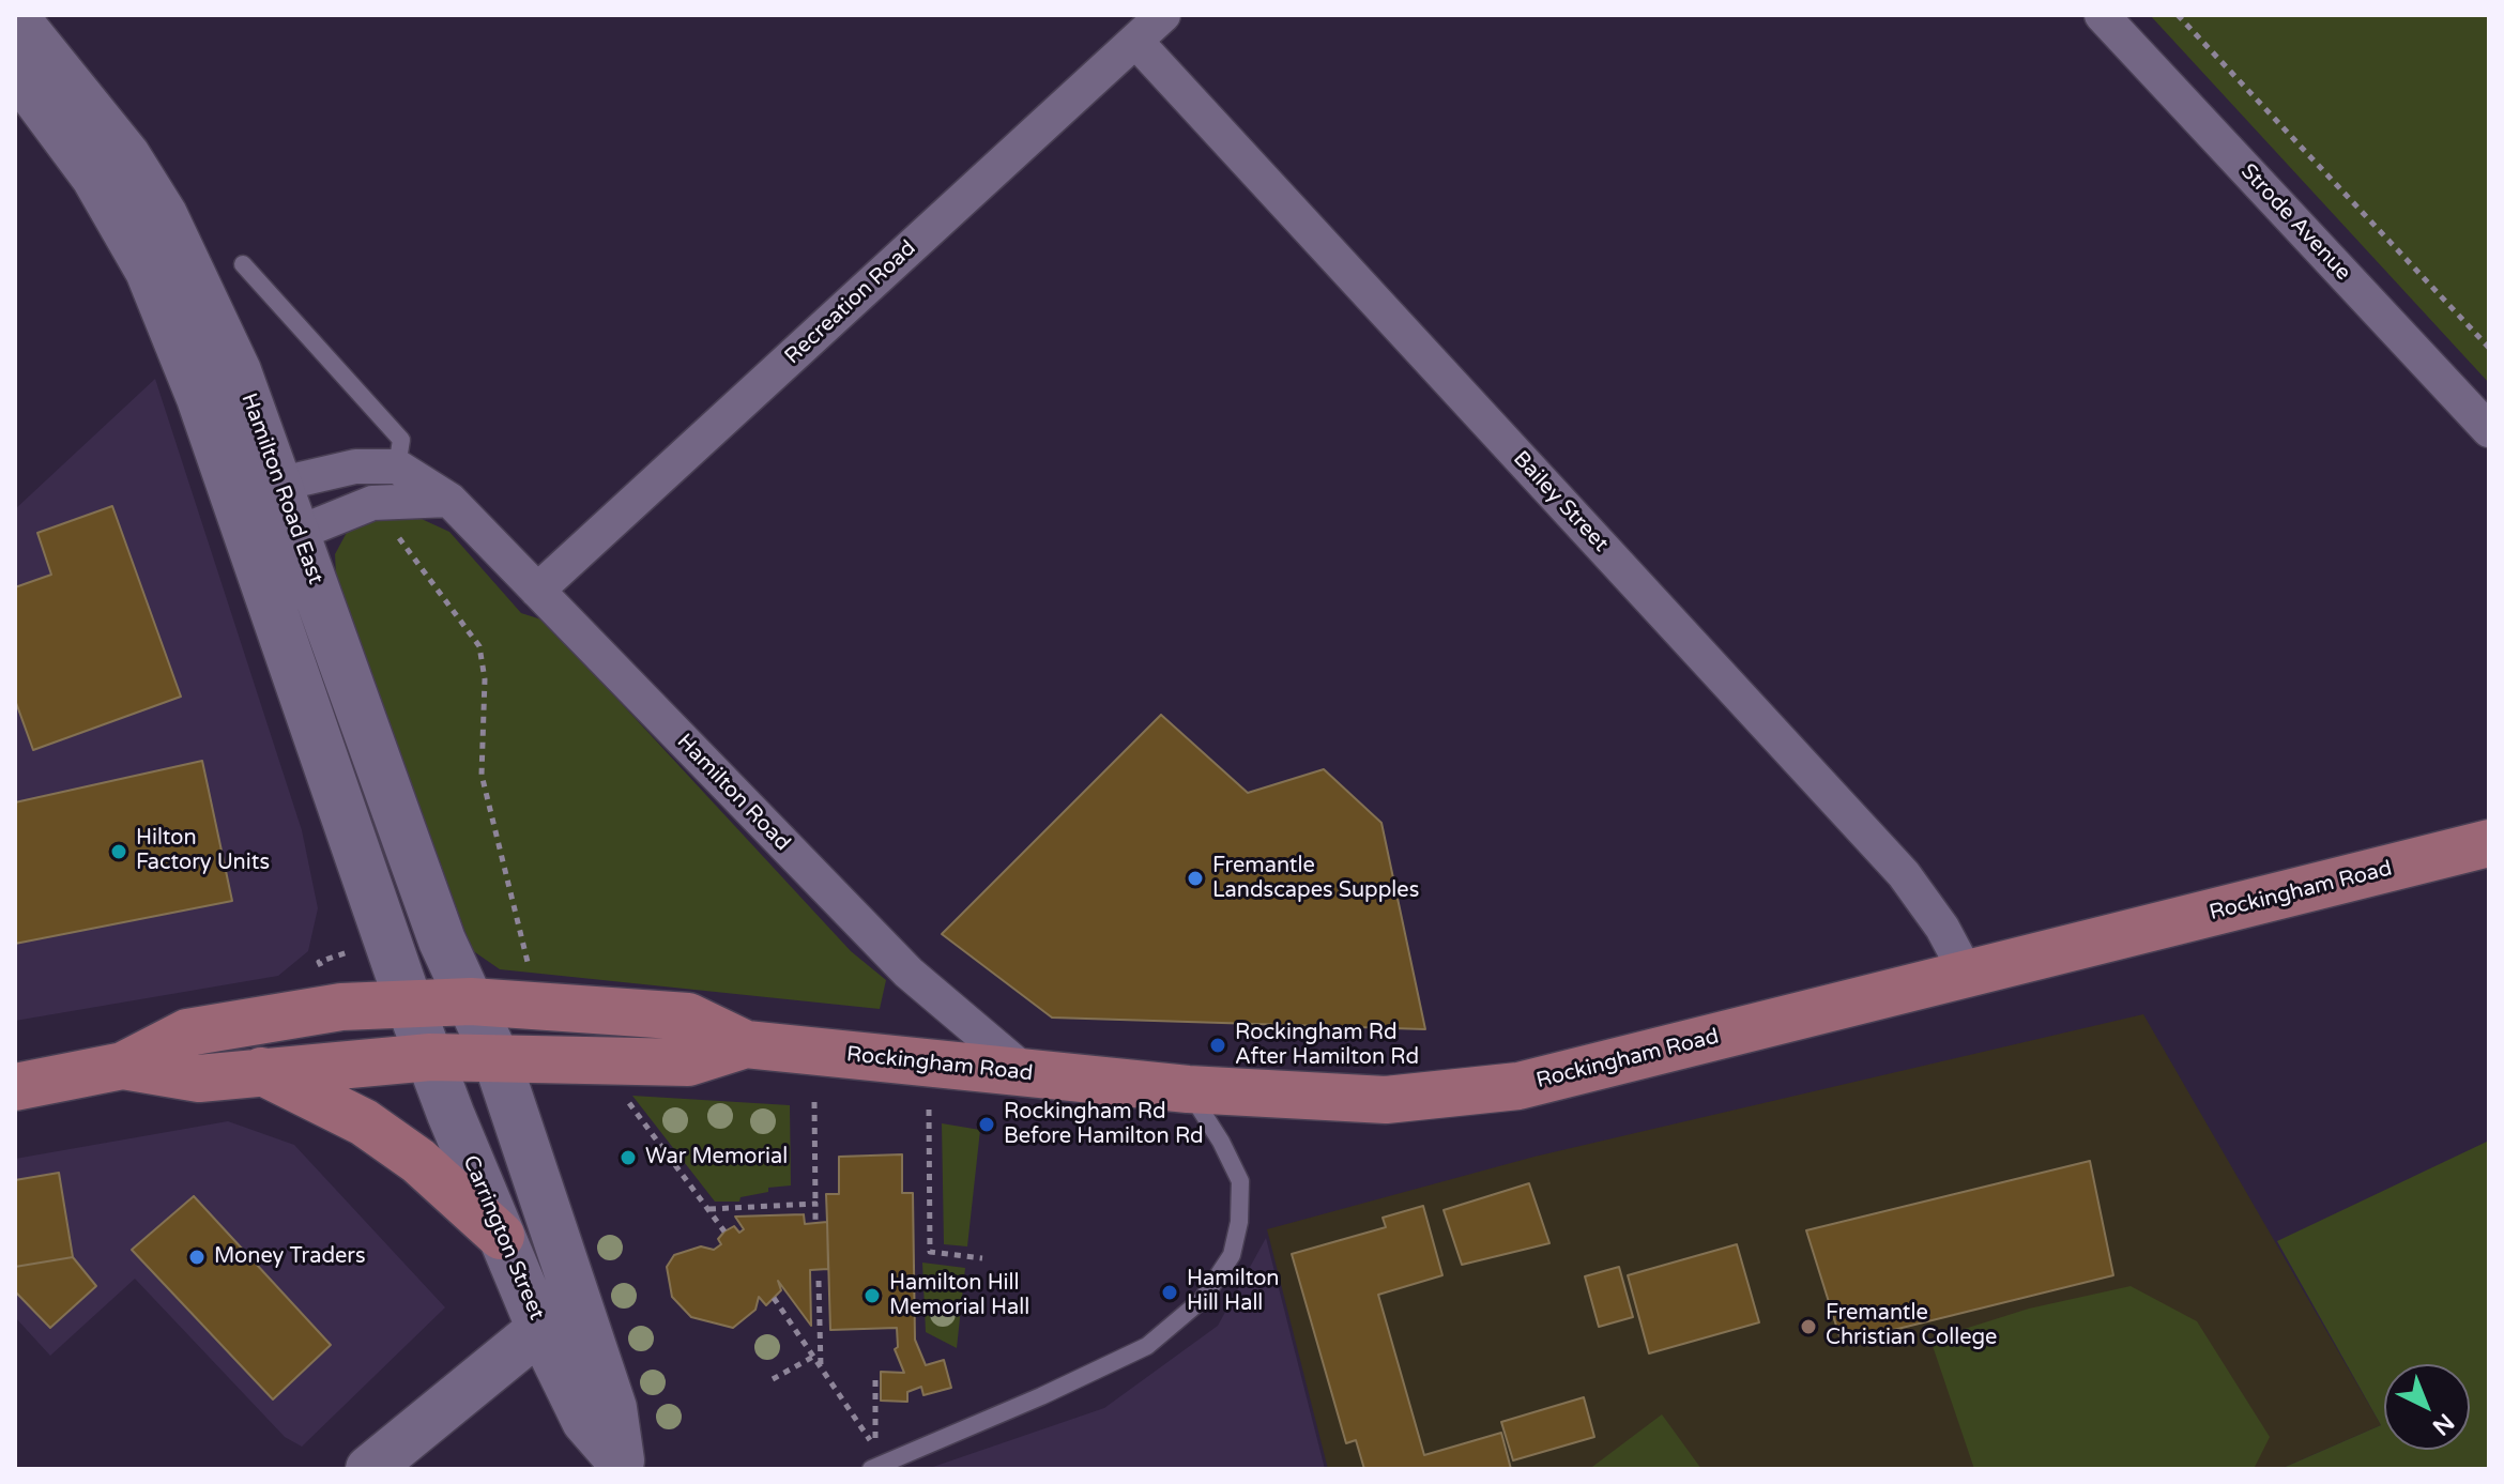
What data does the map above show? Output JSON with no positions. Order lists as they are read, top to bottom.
{
  "streets": {
    "main road": ["Hamilton Road East", "Rockingham Road", "Carrington Street"],
    "street": [
      "Strode Avenue",
      "Recreation Road",
      "Bailey Street",
      "Hamilton Road"
    ]
  },
  "crossings": [
    ["Recreation Road", "Bailey Street"],
    ["Recreation Road", "Hamilton Road"],
    ["Hamilton Road East", "Rockingham Road"],
    ["Hamilton Road East", "Carrington Street"],
    ["Bailey Street", "Rockingham Road"],
    ["Hamilton Road", "Rockingham Road"],
    ["Rockingham Road", "Carrington Street"]
  ],
  "places": [
    "Hilton Factory Units",
    "Fremantle Landscapes Supples",
    "Rockingham Rd After Hamilton Rd",
    "Rockingham Rd Before Hamilton Rd",
    "War Memorial",
    "Money Traders",
    "Hamilton Hill Hall",
    "Hamilton Hill Memorial Hall",
    "Fremantle Christian College"
  ],
  "north": "bottom right"
}
